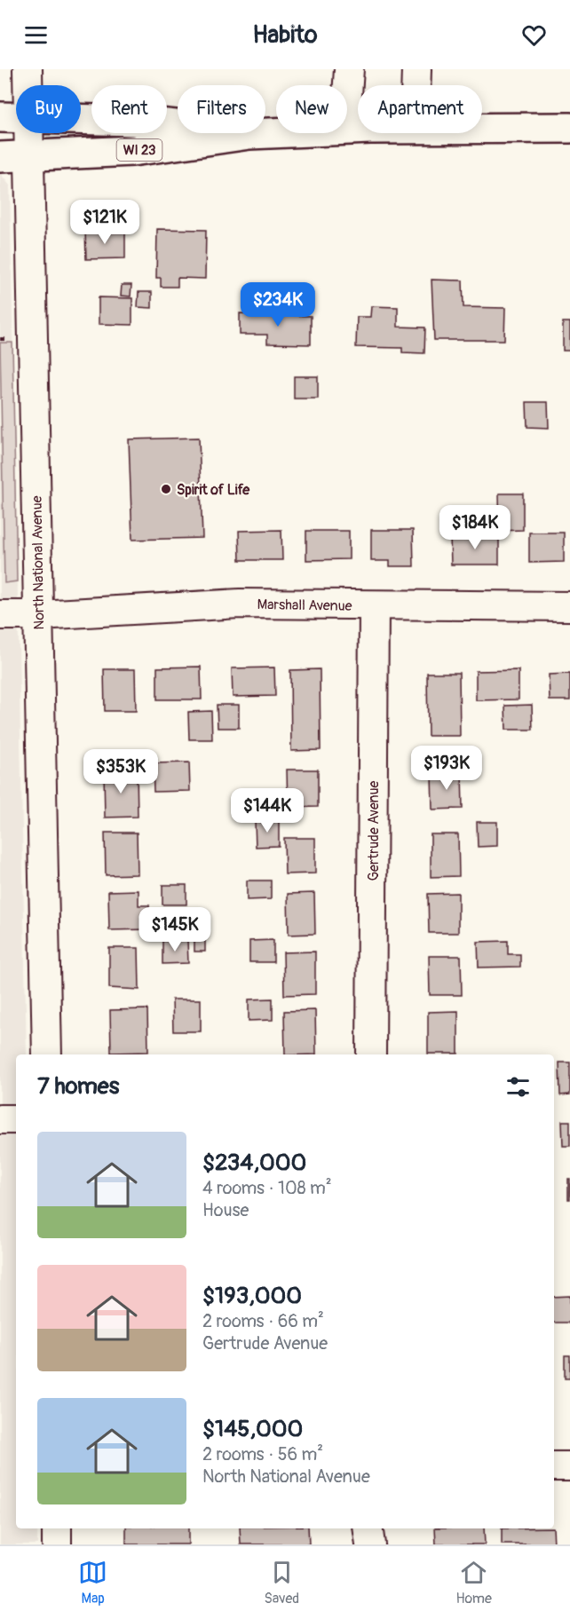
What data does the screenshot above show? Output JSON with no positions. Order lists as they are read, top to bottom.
{
  "streets": {
    "main road": ["WI 23"],
    "street": ["North National Avenue", "Marshall Avenue", "Gertrude Avenue"]
  },
  "crossings": [
    ["WI 23", "North National Avenue"],
    ["North National Avenue", "Marshall Avenue"],
    ["Marshall Avenue", "Gertrude Avenue"]
  ],
  "places": ["Spirit of Life"],
  "page": {
    "header": "Habito",
    "chip": [
      "Buy",
      "Rent",
      "Filters",
      "New",
      "Apartment"
    ],
    "price": [
      "$121K",
      "$234K",
      "$184K",
      "$193K",
      "$353K",
      "$144K",
      "$145K"
    ],
    "heading": "7 homes",
    "list": [
      {
        "name": "$234,000",
        "note": "4 rooms · 108 m² · House"
      },
      {
        "name": "$193,000",
        "note": "2 rooms · 66 m² · Gertrude Avenue"
      },
      {
        "name": "$145,000",
        "note": "2 rooms · 56 m² · North National Avenue"
      }
    ],
    "tabs": ["Map", "Saved", "Home"]
  }
}
